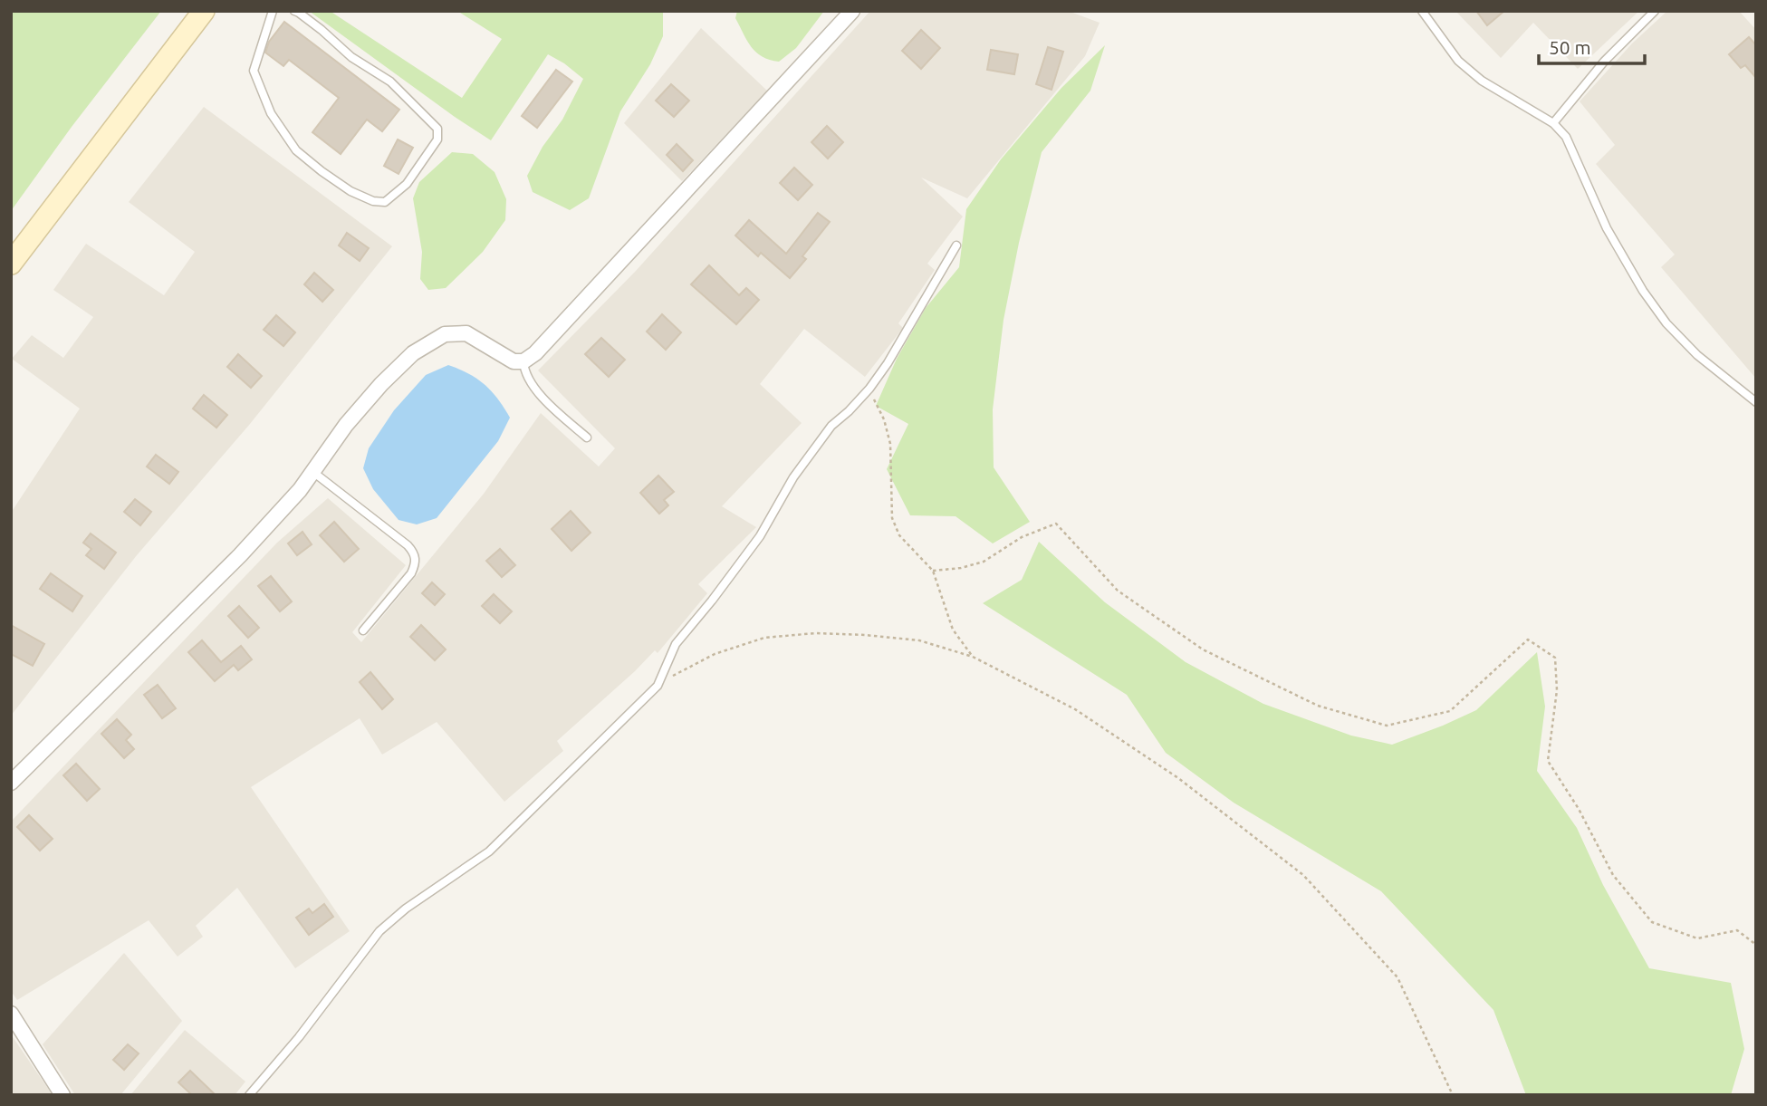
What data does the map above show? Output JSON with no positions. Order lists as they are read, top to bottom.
{
  "scale_bar": "50 m"
}
